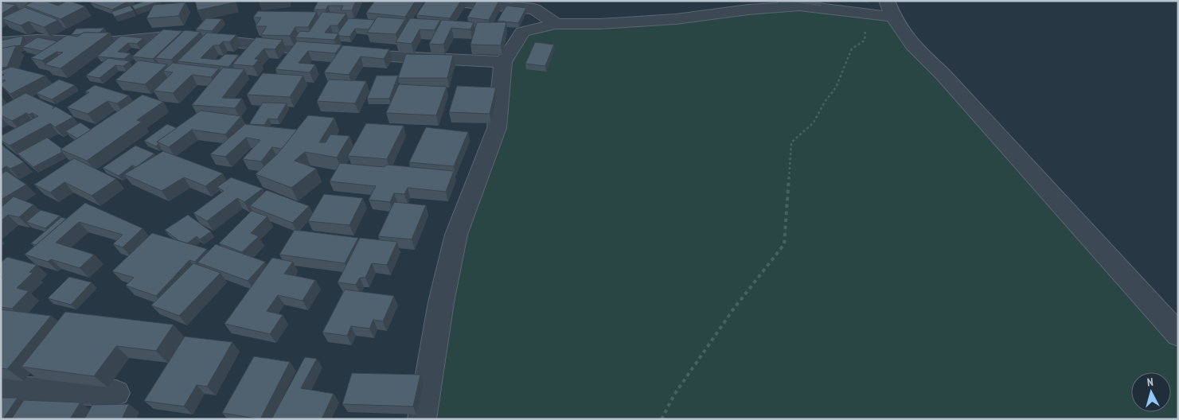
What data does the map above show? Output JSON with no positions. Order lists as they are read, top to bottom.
{
  "north": "top"
}
